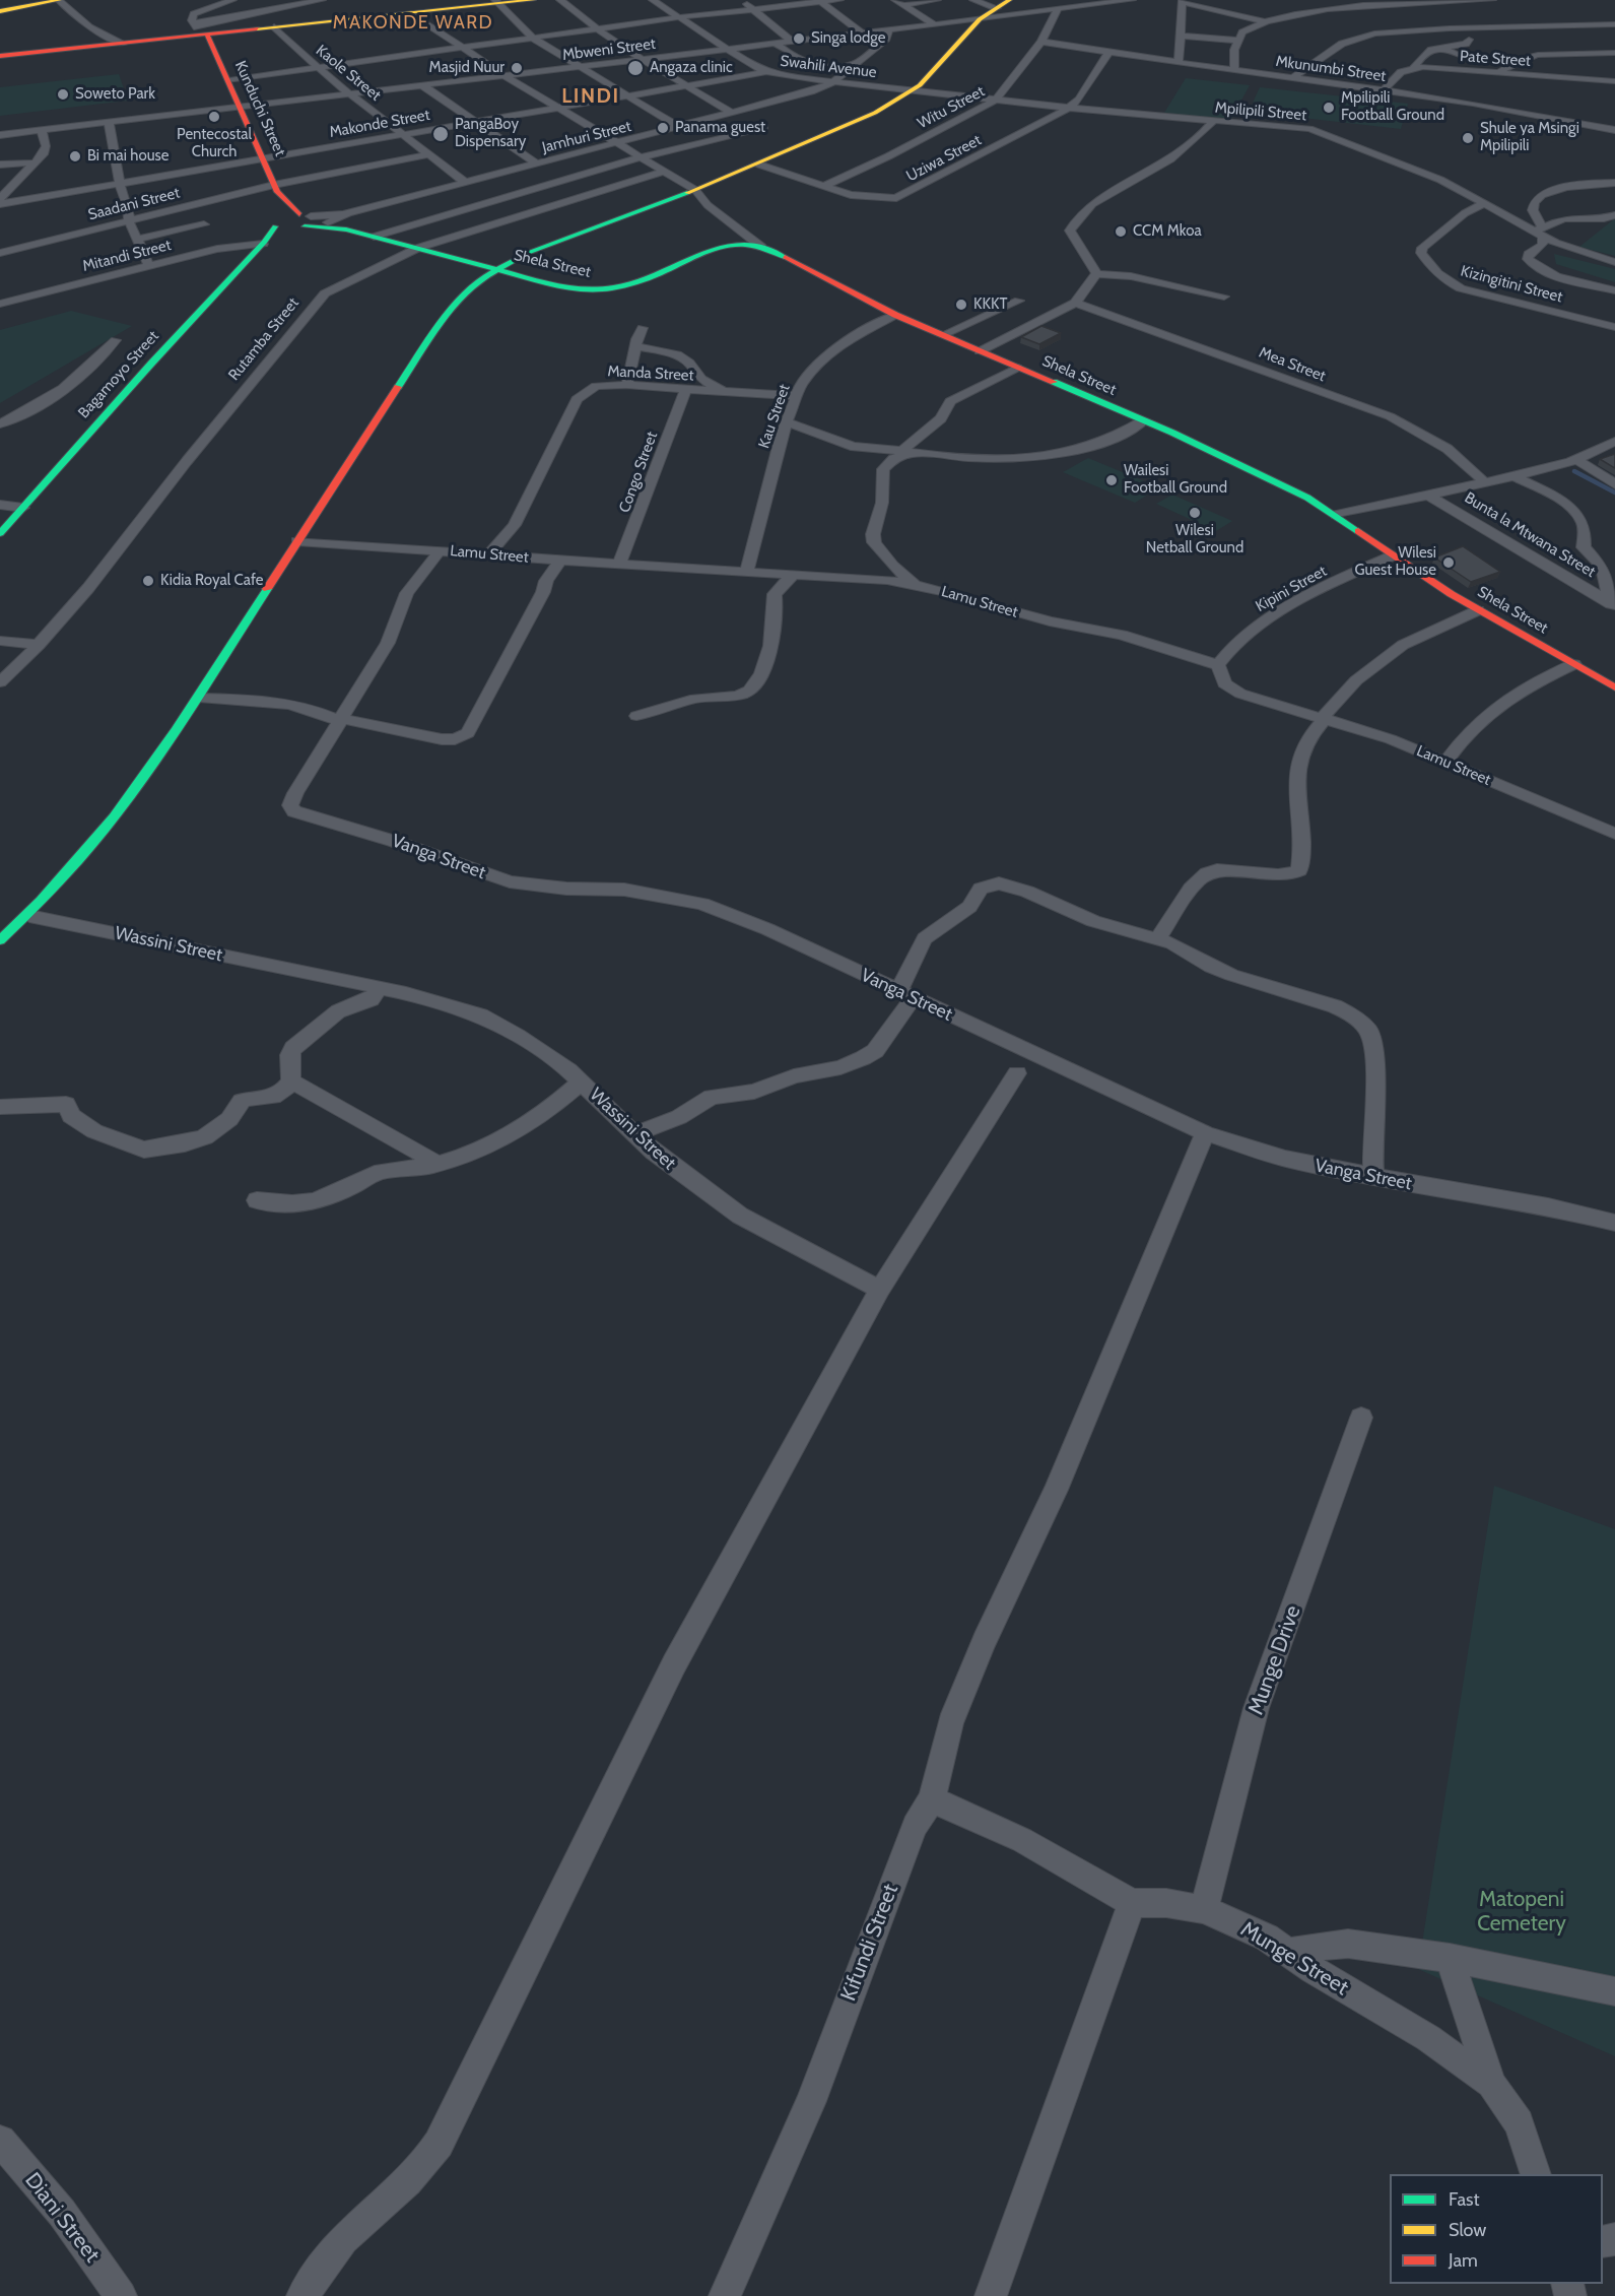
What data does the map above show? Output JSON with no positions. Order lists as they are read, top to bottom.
{
  "streets": {
    "main road": ["Kunduchi Street", "Shela Street", "Bagamoyo Street"],
    "street": [
      "Mbweni Street",
      "Pate Street",
      "Swahili Avenue",
      "Mkunumbi Street",
      "Kaole Street",
      "Witu Street",
      "Mpilipili Street",
      "Makonde Street",
      "Jamhuri Street",
      "Uziwa Street",
      "Saadani Street",
      "Mitandi Street",
      "Kizingitini Street",
      "Rutamba Street",
      "Mea Street",
      "Manda Street",
      "Kau Street",
      "Congo Street",
      "Bunta la Mtwana Street",
      "Lamu Street",
      "Kipini Street",
      "Vanga Street",
      "Wassini Street",
      "Munge Drive",
      "Kifundi Street",
      "Munge Street",
      "Diani Street"
    ]
  },
  "crossings": [
    ["Mbweni Street", "Swahili Avenue"],
    ["Mbweni Street", "Kaole Street"],
    ["Mbweni Street", "Witu Street"],
    ["Mbweni Street", "Kunduchi Street"],
    ["Swahili Avenue", "Mpilipili Street"],
    ["Swahili Avenue", "Makonde Street"],
    ["Swahili Avenue", "Jamhuri Street"],
    ["Mkunumbi Street", "Witu Street"],
    ["Mkunumbi Street", "Uziwa Street"],
    ["Kaole Street", "Makonde Street"],
    ["Kaole Street", "Jamhuri Street"],
    ["Kaole Street", "Saadani Street"],
    ["Witu Street", "Mpilipili Street"],
    ["Witu Street", "Uziwa Street"],
    ["Kunduchi Street", "Makonde Street"],
    ["Kunduchi Street", "Saadani Street"],
    ["Mpilipili Street", "Uziwa Street"],
    ["Mpilipili Street", "Kizingitini Street"],
    ["Mitandi Street", "Bagamoyo Street"],
    ["Shela Street", "Rutamba Street"],
    ["Shela Street", "Kau Street"],
    ["Shela Street", "Kipini Street"],
    ["Manda Street", "Kau Street"],
    ["Manda Street", "Congo Street"],
    ["Manda Street", "Lamu Street"],
    ["Kau Street", "Lamu Street"],
    ["Congo Street", "Lamu Street"],
    ["Lamu Street", "Kipini Street"],
    ["Lamu Street", "Vanga Street"],
    ["Vanga Street", "Kifundi Street"],
    ["Munge Drive", "Munge Street"]
  ],
  "districts": ["MAKONDE WARD", "LINDI"],
  "parks": ["Matopeni Cemetery"],
  "places": [
    "Singa lodge",
    "Masjid Nuur",
    "Angaza clinic",
    "Soweto Park",
    "Mpilipili Football Ground",
    "Pentecostal Church",
    "Panama guest",
    "PangaBoy Dispensary",
    "Shule ya Msingi Mpilipili",
    "Bi mai house",
    "CCM Mkoa",
    "KKKT",
    "Wailesi Football Ground",
    "Wilesi Netball Ground",
    "Wilesi Guest House",
    "Kidia Royal Cafe"
  ],
  "legend": ["Fast", "Slow", "Jam"]
}
